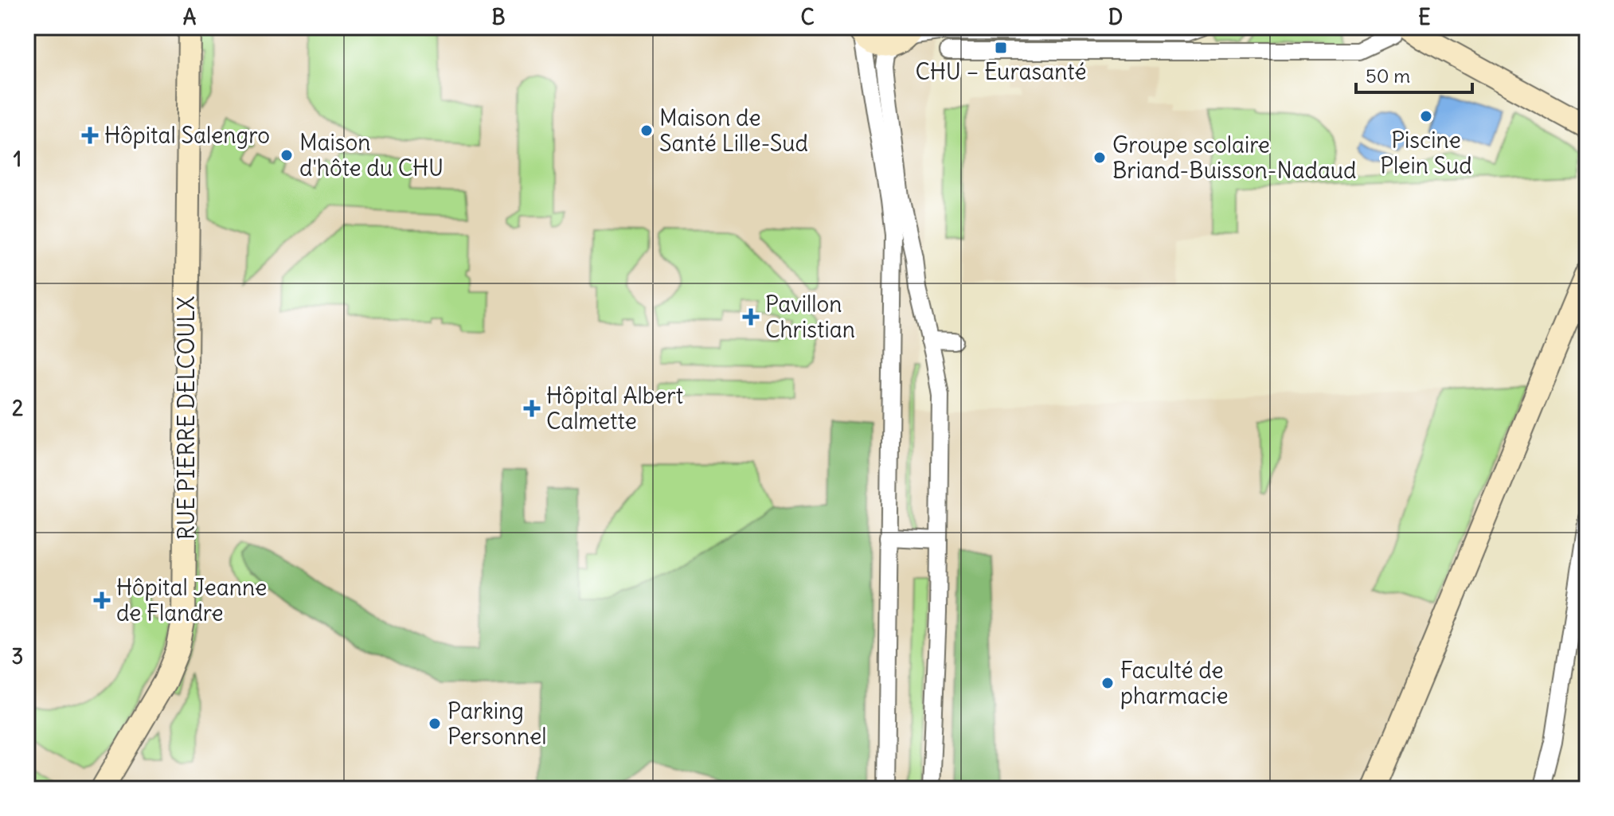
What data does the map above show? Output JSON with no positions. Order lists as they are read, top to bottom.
{
  "streets": {
    "street": ["RUE PIERRE DELCOULX"]
  },
  "places": {
    "transit": ["CHU – Eurasanté"],
    "other": [
      "Piscine Plein Sud",
      "Maison de Santé Lille-Sud",
      "Maison d'hôte du CHU",
      "Groupe scolaire Briand-Buisson-Nadaud",
      "Faculté de pharmacie",
      "Parking Personnel"
    ],
    "health": [
      "Hôpital Salengro",
      "Pavillon Christian",
      "Hôpital Albert Calmette",
      "Hôpital Jeanne de Flandre"
    ]
  },
  "scale_bar": "50 m",
  "grid": {
    "columns": [
      "A",
      "B",
      "C",
      "D",
      "E"
    ],
    "rows": ["1", "2", "3"]
  }
}
